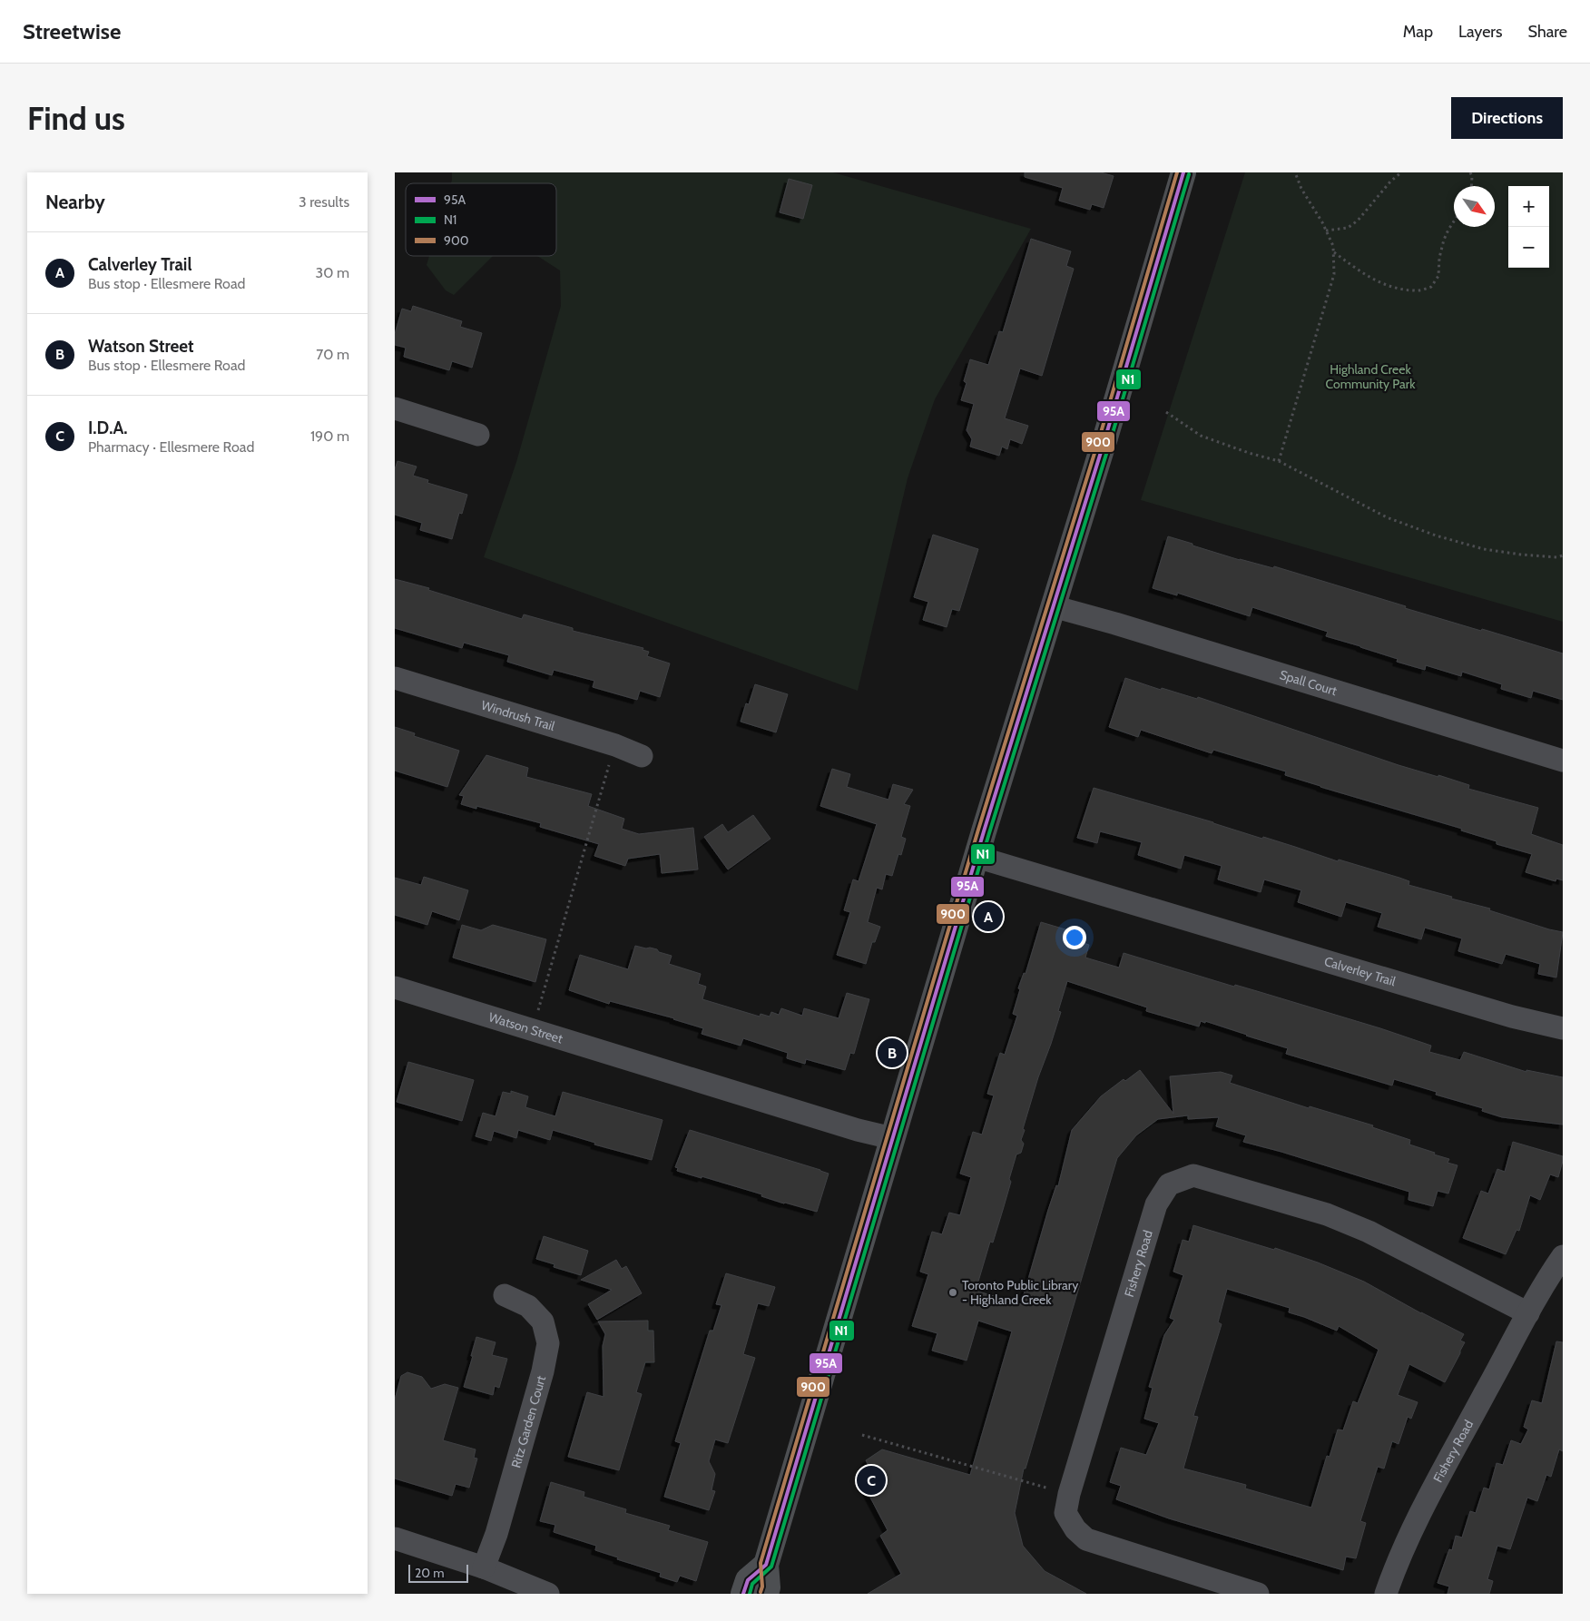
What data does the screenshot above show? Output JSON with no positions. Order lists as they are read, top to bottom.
{
  "streets": {
    "street": [
      "Spall Court",
      "Windrush Trail",
      "Calverley Trail",
      "Watson Street",
      "Fishery Road",
      "Ritz Garden Court"
    ]
  },
  "parks": ["Highland Creek Community Park"],
  "places": ["Toronto Public Library - Highland Creek"],
  "lines": ["transit line 95A", "transit line 900", "transit line N1"],
  "legend": ["95A", "N1", "900"],
  "scale_bar": "20 m",
  "north": "bottom right",
  "page": {
    "header": "Streetwise",
    "nav": ["Map", "Layers", "Share"],
    "buttons": "Directions",
    "title": "Find us",
    "heading": ["Nearby", "3 results"],
    "map_buttons": ["+", "−"],
    "list": [
      {
        "mark": "A",
        "name": "Calverley Trail",
        "note": "Bus stop · Ellesmere Road",
        "value": "30 m"
      },
      {
        "mark": "B",
        "name": "Watson Street",
        "note": "Bus stop · Ellesmere Road",
        "value": "70 m"
      },
      {
        "mark": "C",
        "name": "I.D.A.",
        "note": "Pharmacy · Ellesmere Road",
        "value": "190 m"
      }
    ],
    "pins": ["A", "B", "C"],
    "scale": "20 m"
  }
}
